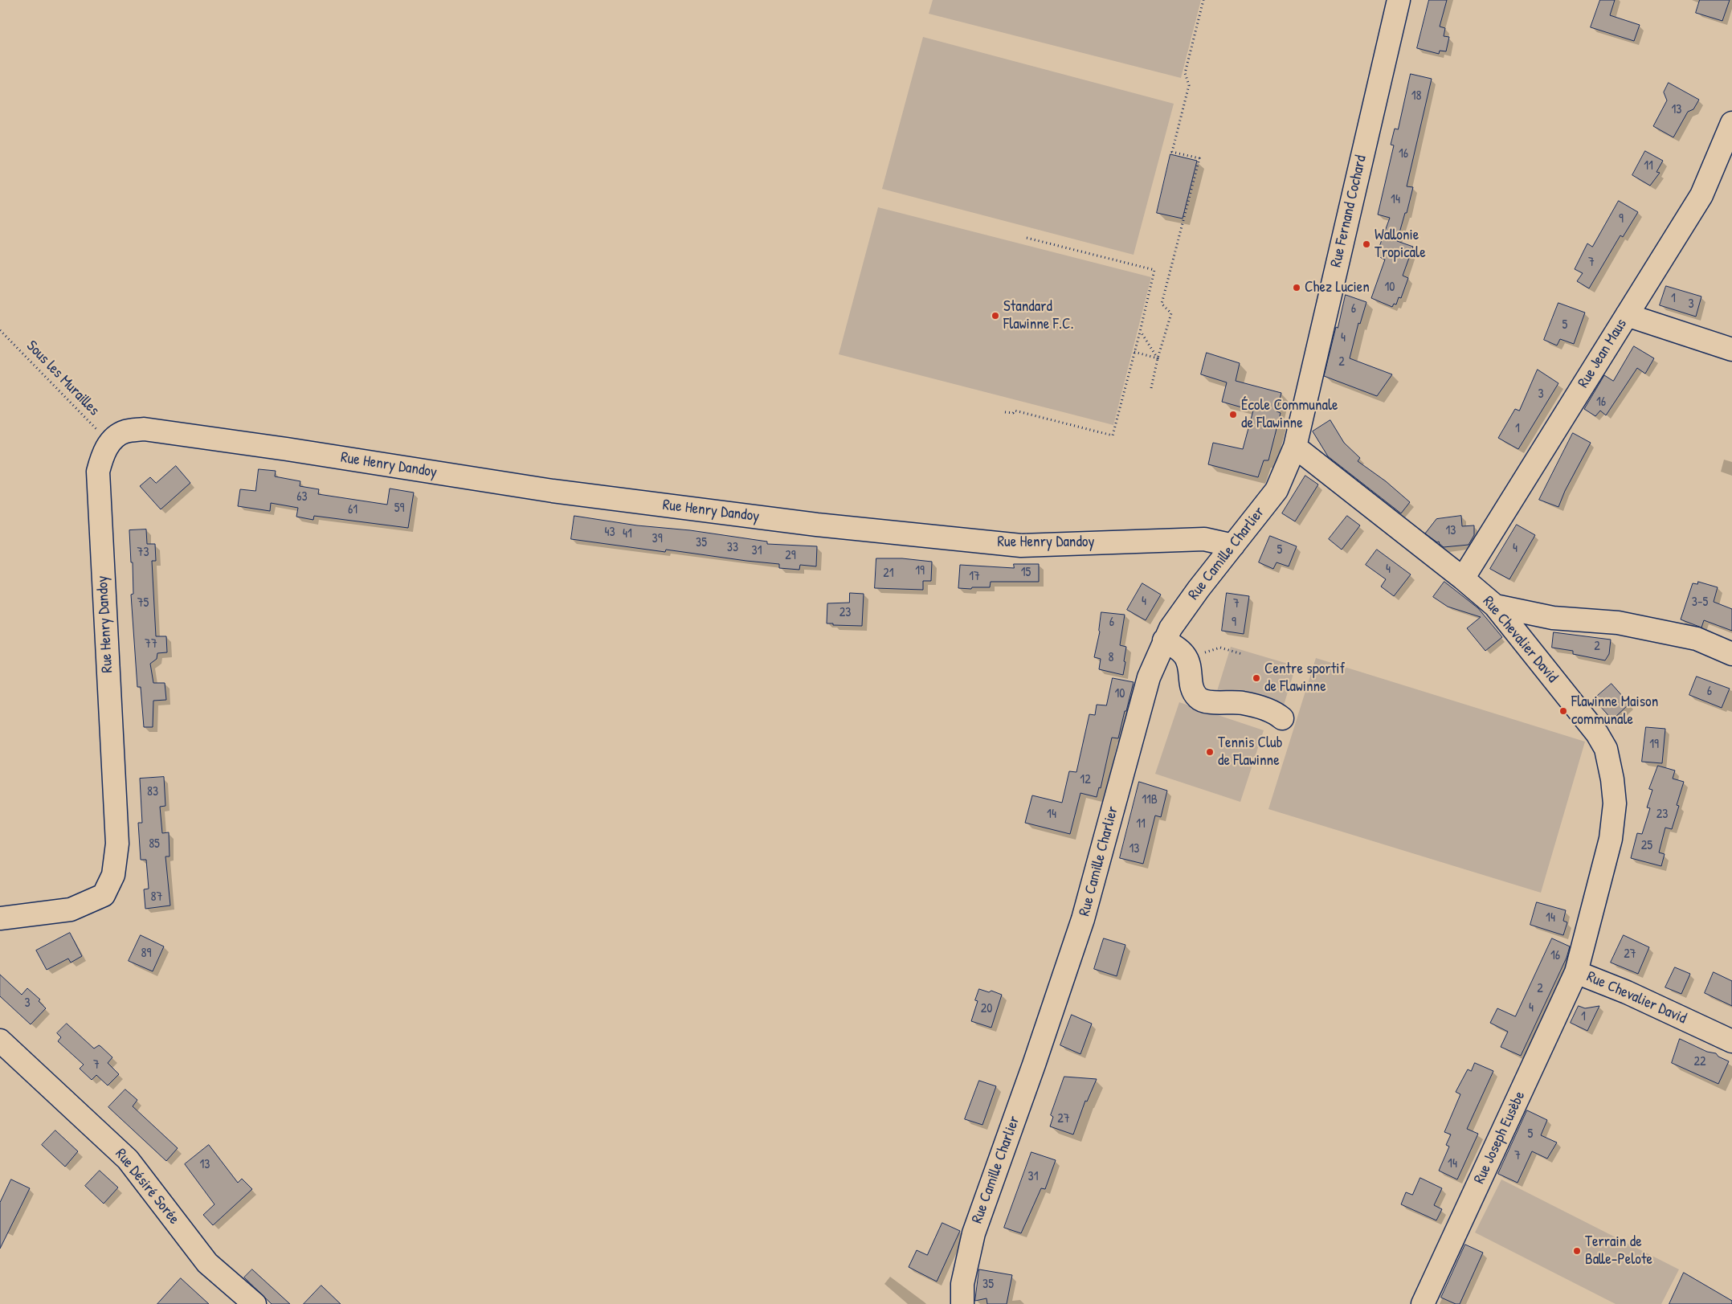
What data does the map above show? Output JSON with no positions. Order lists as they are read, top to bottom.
{
  "streets": {
    "street": [
      "Rue Fernand Cochard",
      "Rue Jean Maus",
      "Rue Henry Dandoy",
      "Rue Camille Charlier",
      "Rue Chevalier David",
      "Rue Joseph Eusèbe",
      "Rue Désiré Sorée"
    ],
    "path": ["Sous les Murailles"]
  },
  "crossings": [
    ["Rue Fernand Cochard", "Rue Camille Charlier"],
    ["Rue Fernand Cochard", "Rue Chevalier David"],
    ["Rue Jean Maus", "Rue Chevalier David"],
    ["Sous les Murailles", "Rue Henry Dandoy"],
    ["Rue Henry Dandoy", "Rue Camille Charlier"],
    ["Rue Camille Charlier", "Rue Chevalier David"],
    ["Rue Chevalier David", "Rue Joseph Eusèbe"]
  ],
  "places": [
    "Wallonie Tropicale",
    "Chez Lucien",
    "Standard Flawinne F.C.",
    "École Communale de Flawinne",
    "Centre sportif de Flawinne",
    "Flawinne Maison communale",
    "Tennis Club de Flawinne",
    "Terrain de Balle-Pelote"
  ],
  "house_numbers": [
    "18",
    "13",
    "16",
    "11",
    "14",
    "9",
    "7",
    "10",
    "1",
    "3",
    "6",
    "5",
    "4",
    "2",
    "3",
    "16",
    "1",
    "63",
    "59",
    "61",
    "13",
    "43",
    "41",
    "39",
    "35",
    "33",
    "4",
    "5",
    "31",
    "73",
    "29",
    "4",
    "19",
    "15",
    "21",
    "17",
    "4",
    "3-5",
    "75",
    "7",
    "23",
    "6",
    "9",
    "77",
    "2",
    "8",
    "6",
    "10",
    "19",
    "12",
    "83",
    "11B",
    "14",
    "23",
    "11",
    "85",
    "25",
    "13",
    "87",
    "14",
    "89",
    "27",
    "16",
    "2",
    "3",
    "4",
    "20",
    "1",
    "22",
    "7",
    "27",
    "5",
    "7",
    "14",
    "13",
    "31",
    "35"
  ]
}
